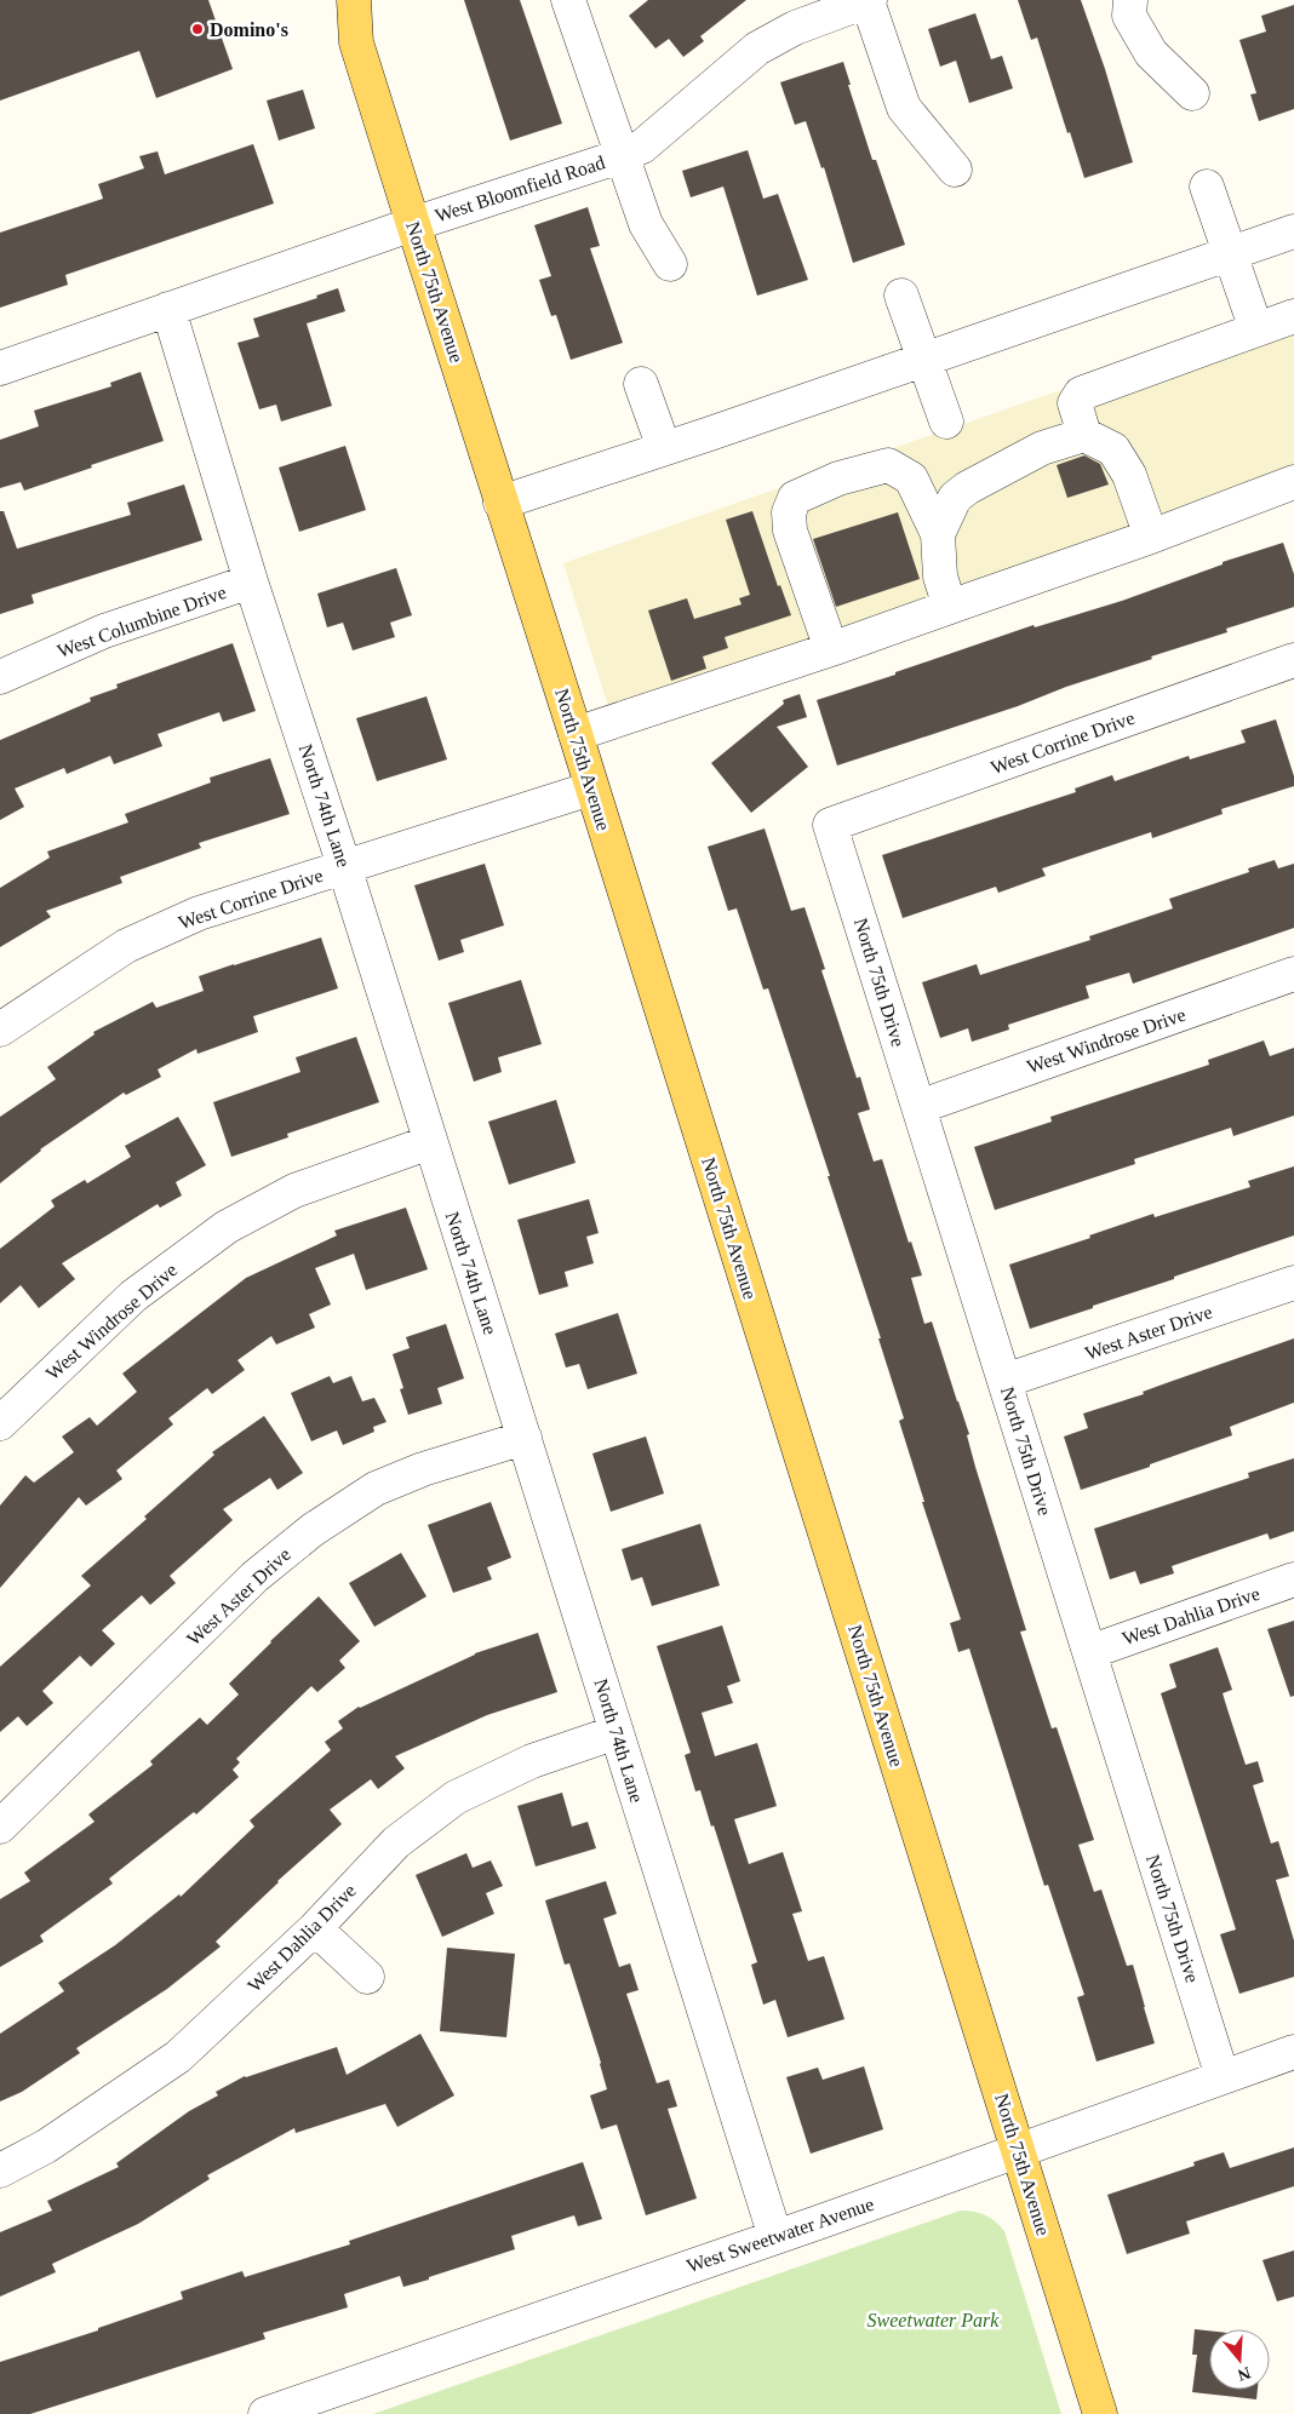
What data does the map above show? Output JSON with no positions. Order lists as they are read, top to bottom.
{
  "streets": {
    "main road": ["North 75th Avenue"],
    "street": [
      "West Bloomfield Road",
      "West Columbine Drive",
      "West Corrine Drive",
      "North 74th Lane",
      "North 75th Drive",
      "West Windrose Drive",
      "West Aster Drive",
      "West Dahlia Drive",
      "West Sweetwater Avenue"
    ]
  },
  "crossings": [
    ["West Bloomfield Road", "North 75th Avenue"],
    ["West Bloomfield Road", "North 74th Lane"],
    ["North 75th Avenue", "West Corrine Drive"],
    ["North 75th Avenue", "West Sweetwater Avenue"],
    ["West Columbine Drive", "North 74th Lane"],
    ["West Corrine Drive", "North 74th Lane"],
    ["West Corrine Drive", "North 75th Drive"],
    ["North 74th Lane", "West Windrose Drive"],
    ["North 74th Lane", "West Aster Drive"],
    ["North 74th Lane", "West Dahlia Drive"],
    ["North 74th Lane", "West Sweetwater Avenue"],
    ["North 75th Drive", "West Windrose Drive"],
    ["North 75th Drive", "West Aster Drive"],
    ["North 75th Drive", "West Dahlia Drive"],
    ["North 75th Drive", "West Sweetwater Avenue"]
  ],
  "parks": ["Sweetwater Park"],
  "places": ["Domino's"],
  "north": "bottom"
}
